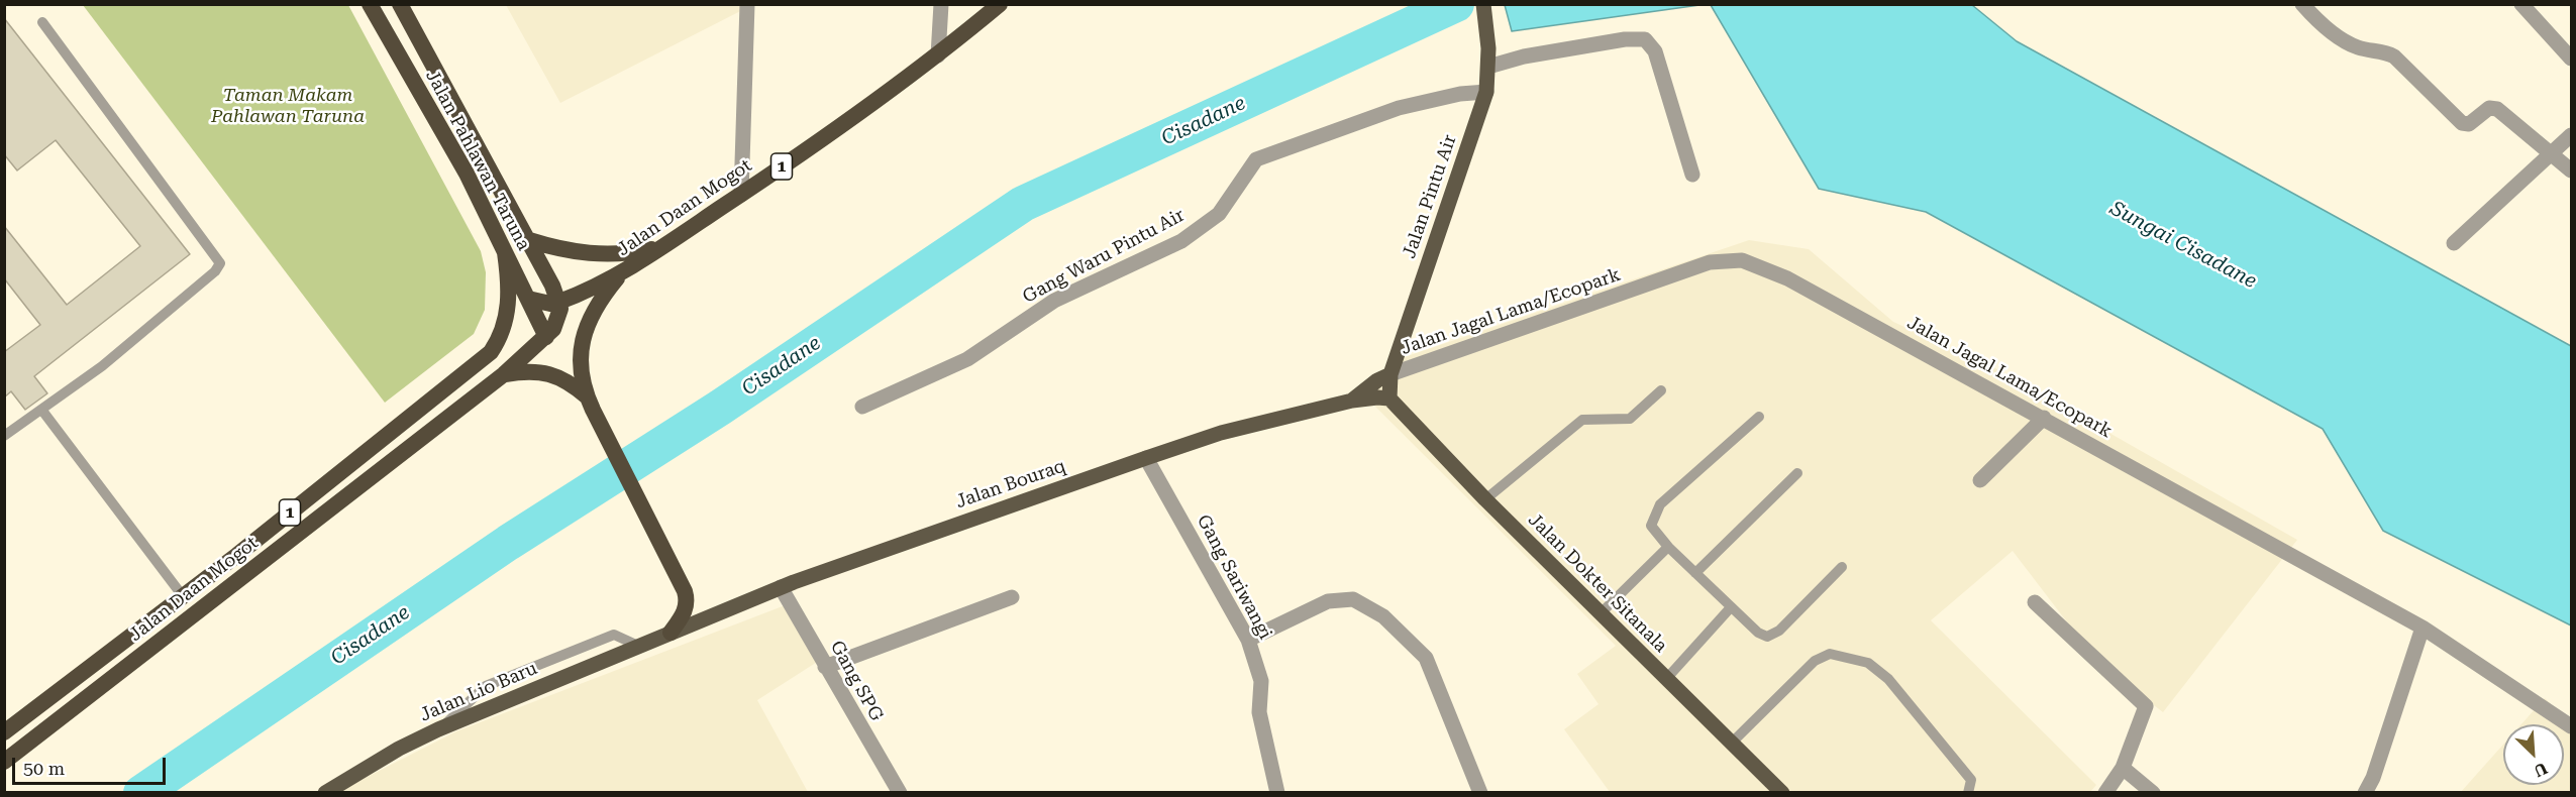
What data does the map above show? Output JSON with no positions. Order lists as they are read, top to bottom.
{
  "streets": {
    "highway": ["Jalan Pahlawan Taruna", "1", "Jalan Daan Mogot"],
    "main road": [
      "Jalan Pintu Air",
      "Jalan Bouraq",
      "Jalan Dokter Sitanala",
      "Jalan Lio Baru"
    ],
    "street": [
      "Gang Waru Pintu Air",
      "Jalan Jagal Lama/Ecopark",
      "Gang Sariwangi",
      "Gang SPG"
    ]
  },
  "crossings": [
    ["Jalan Pahlawan Taruna", "Jalan Daan Mogot"],
    ["Jalan Pintu Air", "Gang Waru Pintu Air"],
    ["Jalan Pintu Air", "Jalan Jagal Lama/Ecopark"],
    ["Jalan Pintu Air", "Jalan Bouraq"],
    ["Jalan Pintu Air", "Jalan Dokter Sitanala"],
    ["Jalan Bouraq", "Gang Sariwangi"],
    ["Jalan Bouraq", "Jalan Dokter Sitanala"],
    ["Jalan Bouraq", "Gang SPG"],
    ["Jalan Bouraq", "Jalan Lio Baru"]
  ],
  "water": ["Cisadane", "Sungai Cisadane"],
  "parks": ["Taman Makam Pahlawan Taruna"],
  "scale_bar": "50 m",
  "north": "bottom right"
}
